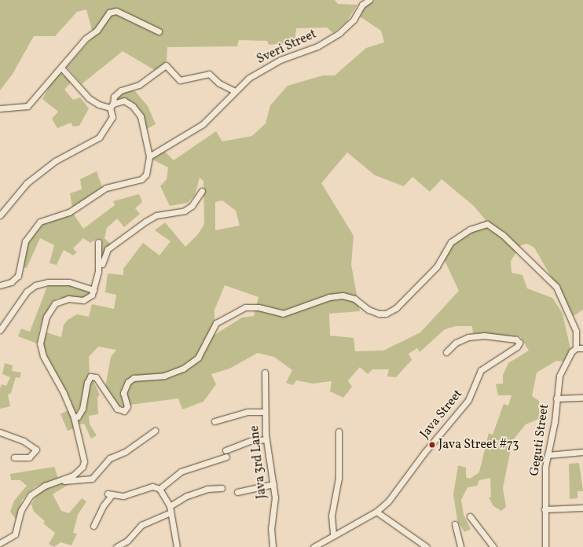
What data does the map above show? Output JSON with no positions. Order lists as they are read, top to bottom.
{
  "streets": {
    "street": [
      "Sveri Street",
      "Java Street",
      "Geguti Street",
      "Java 3rd Lane"
    ]
  },
  "places": ["Java Street #73"]
}
